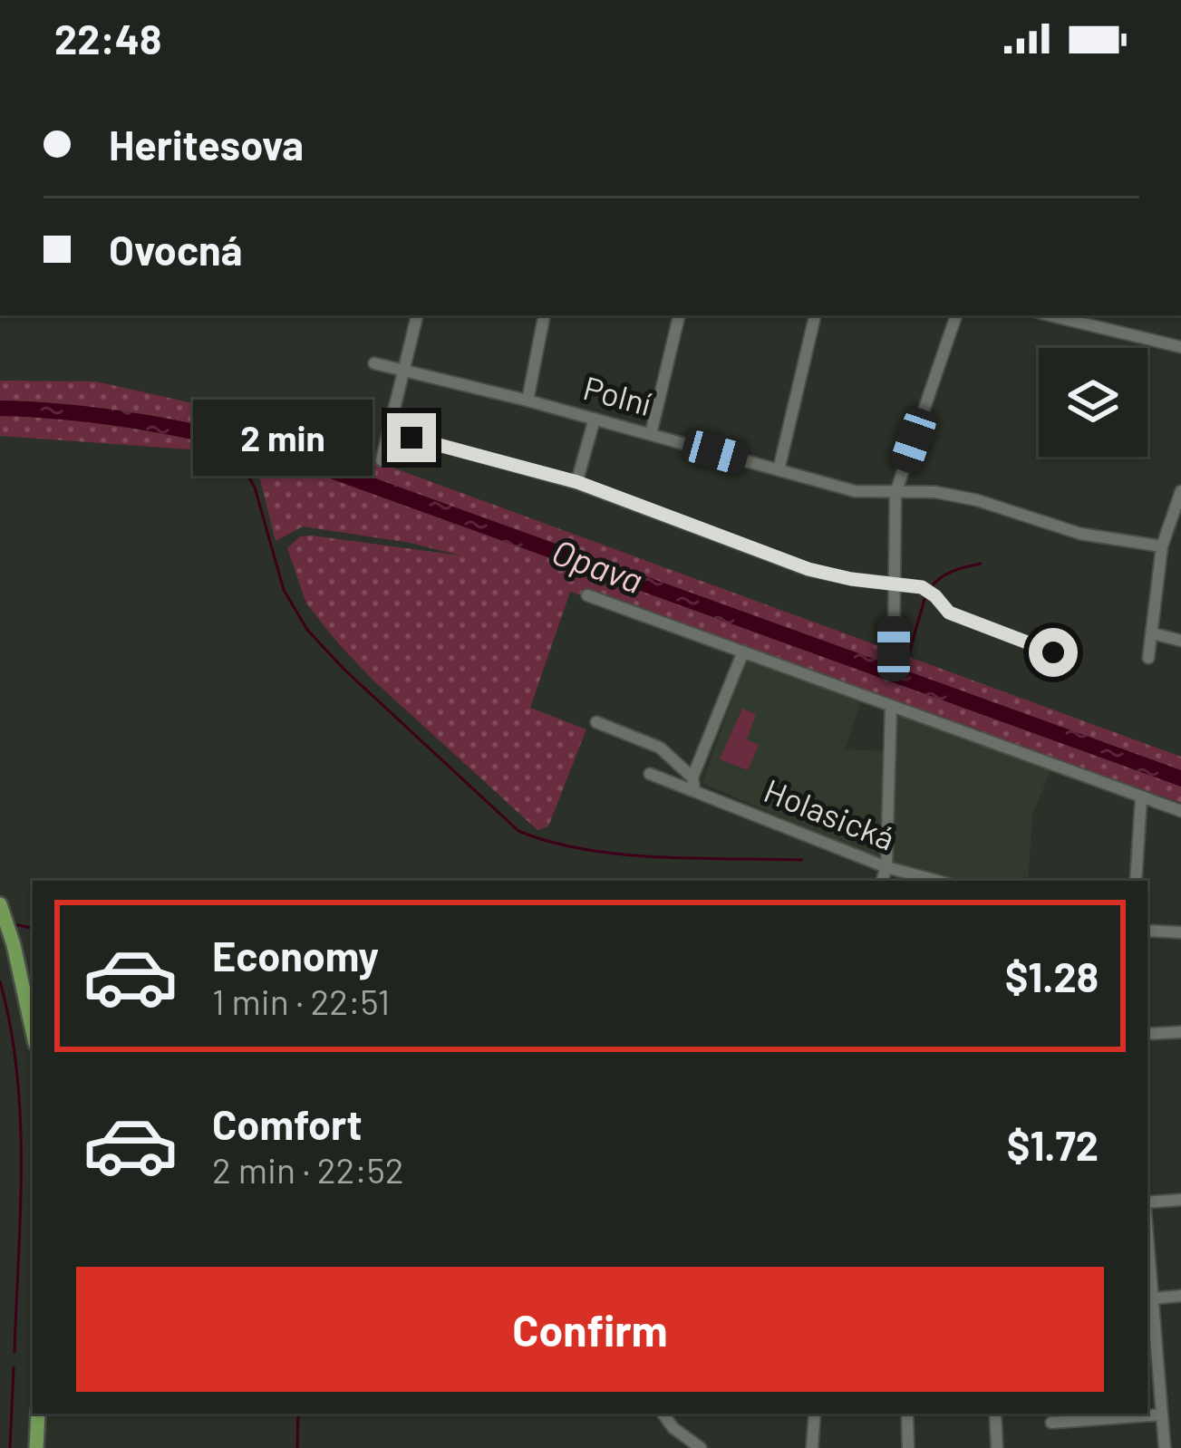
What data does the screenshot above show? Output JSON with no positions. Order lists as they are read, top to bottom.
{
  "streets": {
    "street": ["Polní", "Holasická"]
  },
  "water": ["Opava"],
  "page": {
    "status": "22:48",
    "banner": ["Heritesova", "Ovocná"],
    "bubble": "2 min",
    "list": [
      {
        "name": "Economy",
        "note": "1 min · 22:51",
        "value": "$1.28"
      },
      {
        "name": "Comfort",
        "note": "2 min · 22:52",
        "value": "$1.72"
      }
    ],
    "buttons": "Confirm"
  }
}
